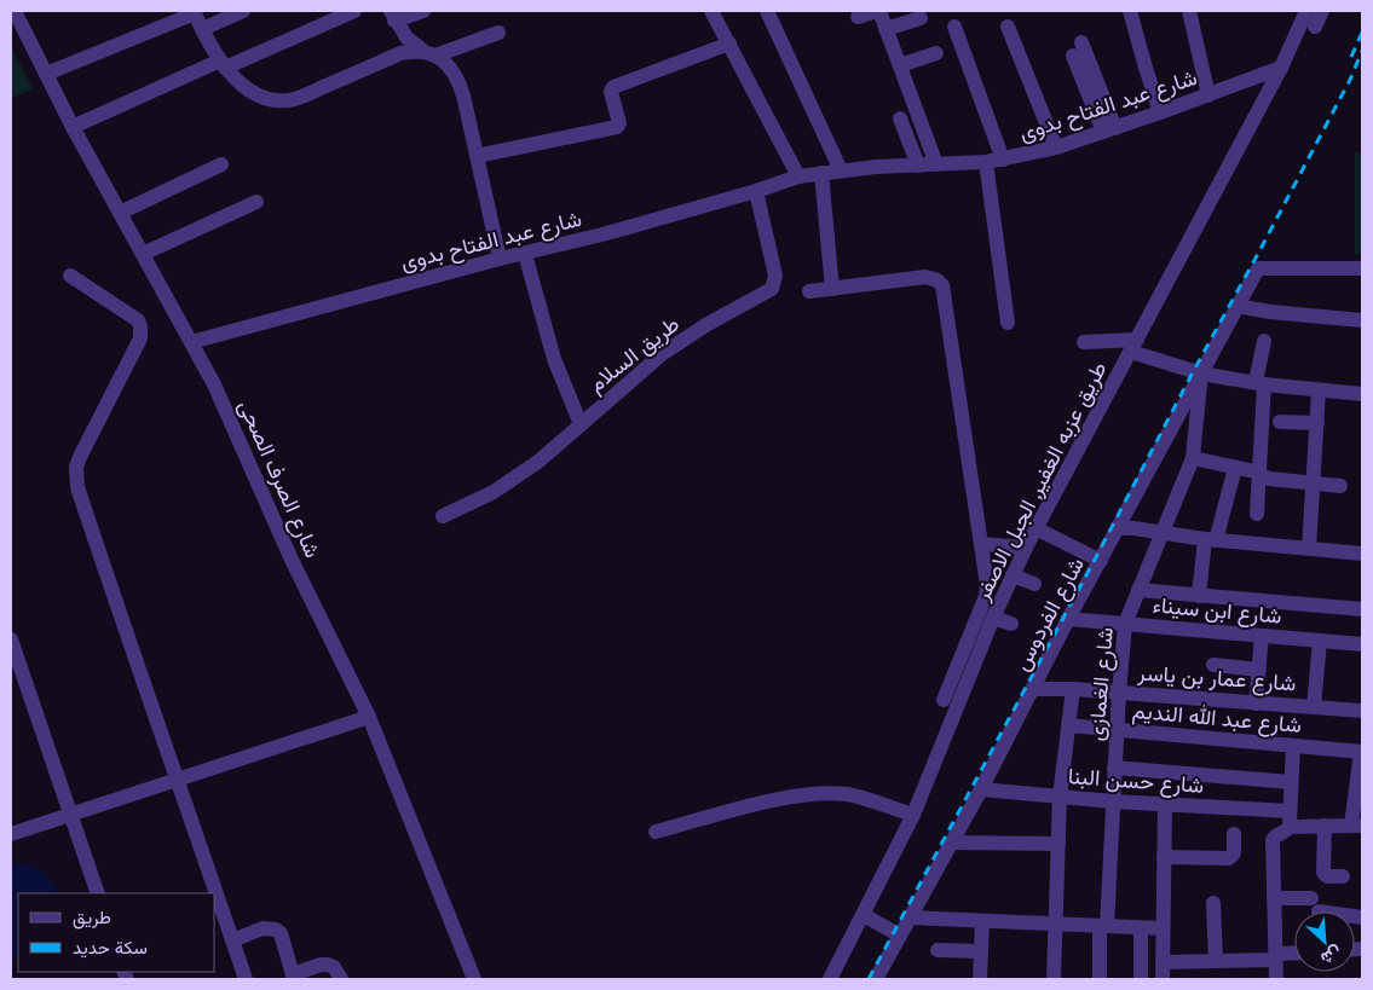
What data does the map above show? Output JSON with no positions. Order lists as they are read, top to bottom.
{
  "streets": {
    "street": [
      "شارع عبد الفتاح بدوى",
      "طريق السلام",
      "شارع الصرف الصحى",
      "طريق عزبه الغفير, الجبل الاصفر",
      "شارع ابن سيناء",
      "شارع الفردوس",
      "شارع عمار بن ياسر",
      "شارع الغمازى",
      "شارع عبد الله النديم",
      "شارع حسن البنا"
    ]
  },
  "crossings": [
    ["شارع عبد الفتاح بدوى", "طريق السلام"],
    ["شارع عبد الفتاح بدوى", "شارع الصرف الصحى"],
    ["شارع عبد الفتاح بدوى", "طريق عزبه الغفير, الجبل الاصفر"],
    ["شارع ابن سيناء", "شارع الفردوس"],
    ["شارع ابن سيناء", "شارع الغمازى"],
    ["شارع الفردوس", "شارع عمار بن ياسر"],
    ["شارع الفردوس", "شارع الغمازى"],
    ["شارع الفردوس", "شارع حسن البنا"],
    ["شارع عمار بن ياسر", "شارع الغمازى"],
    ["شارع الغمازى", "شارع عبد الله النديم"],
    ["شارع الغمازى", "شارع حسن البنا"]
  ],
  "legend": ["طريق", "سكة حديد"],
  "north": "bottom right"
}
